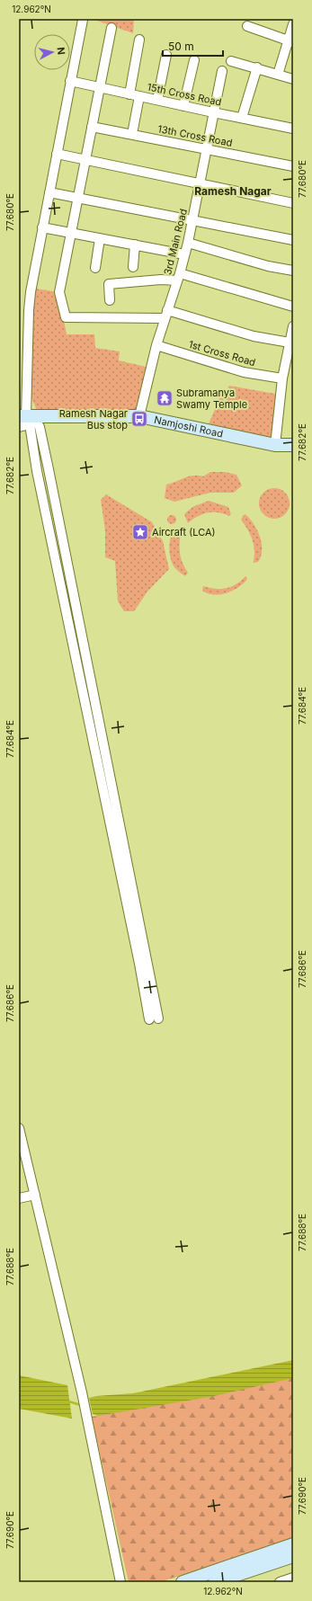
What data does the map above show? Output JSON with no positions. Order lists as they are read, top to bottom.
{
  "streets": {
    "main road": ["Namjoshi Road"],
    "street": [
      "15th Cross Road",
      "13th Cross Road",
      "3rd Main Road",
      "1st Cross Road"
    ]
  },
  "crossings": [
    ["15th Cross Road", "3rd Main Road"],
    ["13th Cross Road", "3rd Main Road"],
    ["3rd Main Road", "1st Cross Road"],
    ["3rd Main Road", "Namjoshi Road"]
  ],
  "districts": ["Ramesh Nagar"],
  "places": {
    "temple": ["Subramanya Swamy Temple"],
    "bus stop": ["Ramesh Nagar Bus stop"],
    "place": ["Aircraft (LCA)"]
  },
  "scale_bar": "50 m",
  "north": "right",
  "coordinates": [
    "12.962°N",
    "77.680°E",
    "77.682°E",
    "77.684°E",
    "77.686°E",
    "77.688°E",
    "77.690°E"
  ]
}
